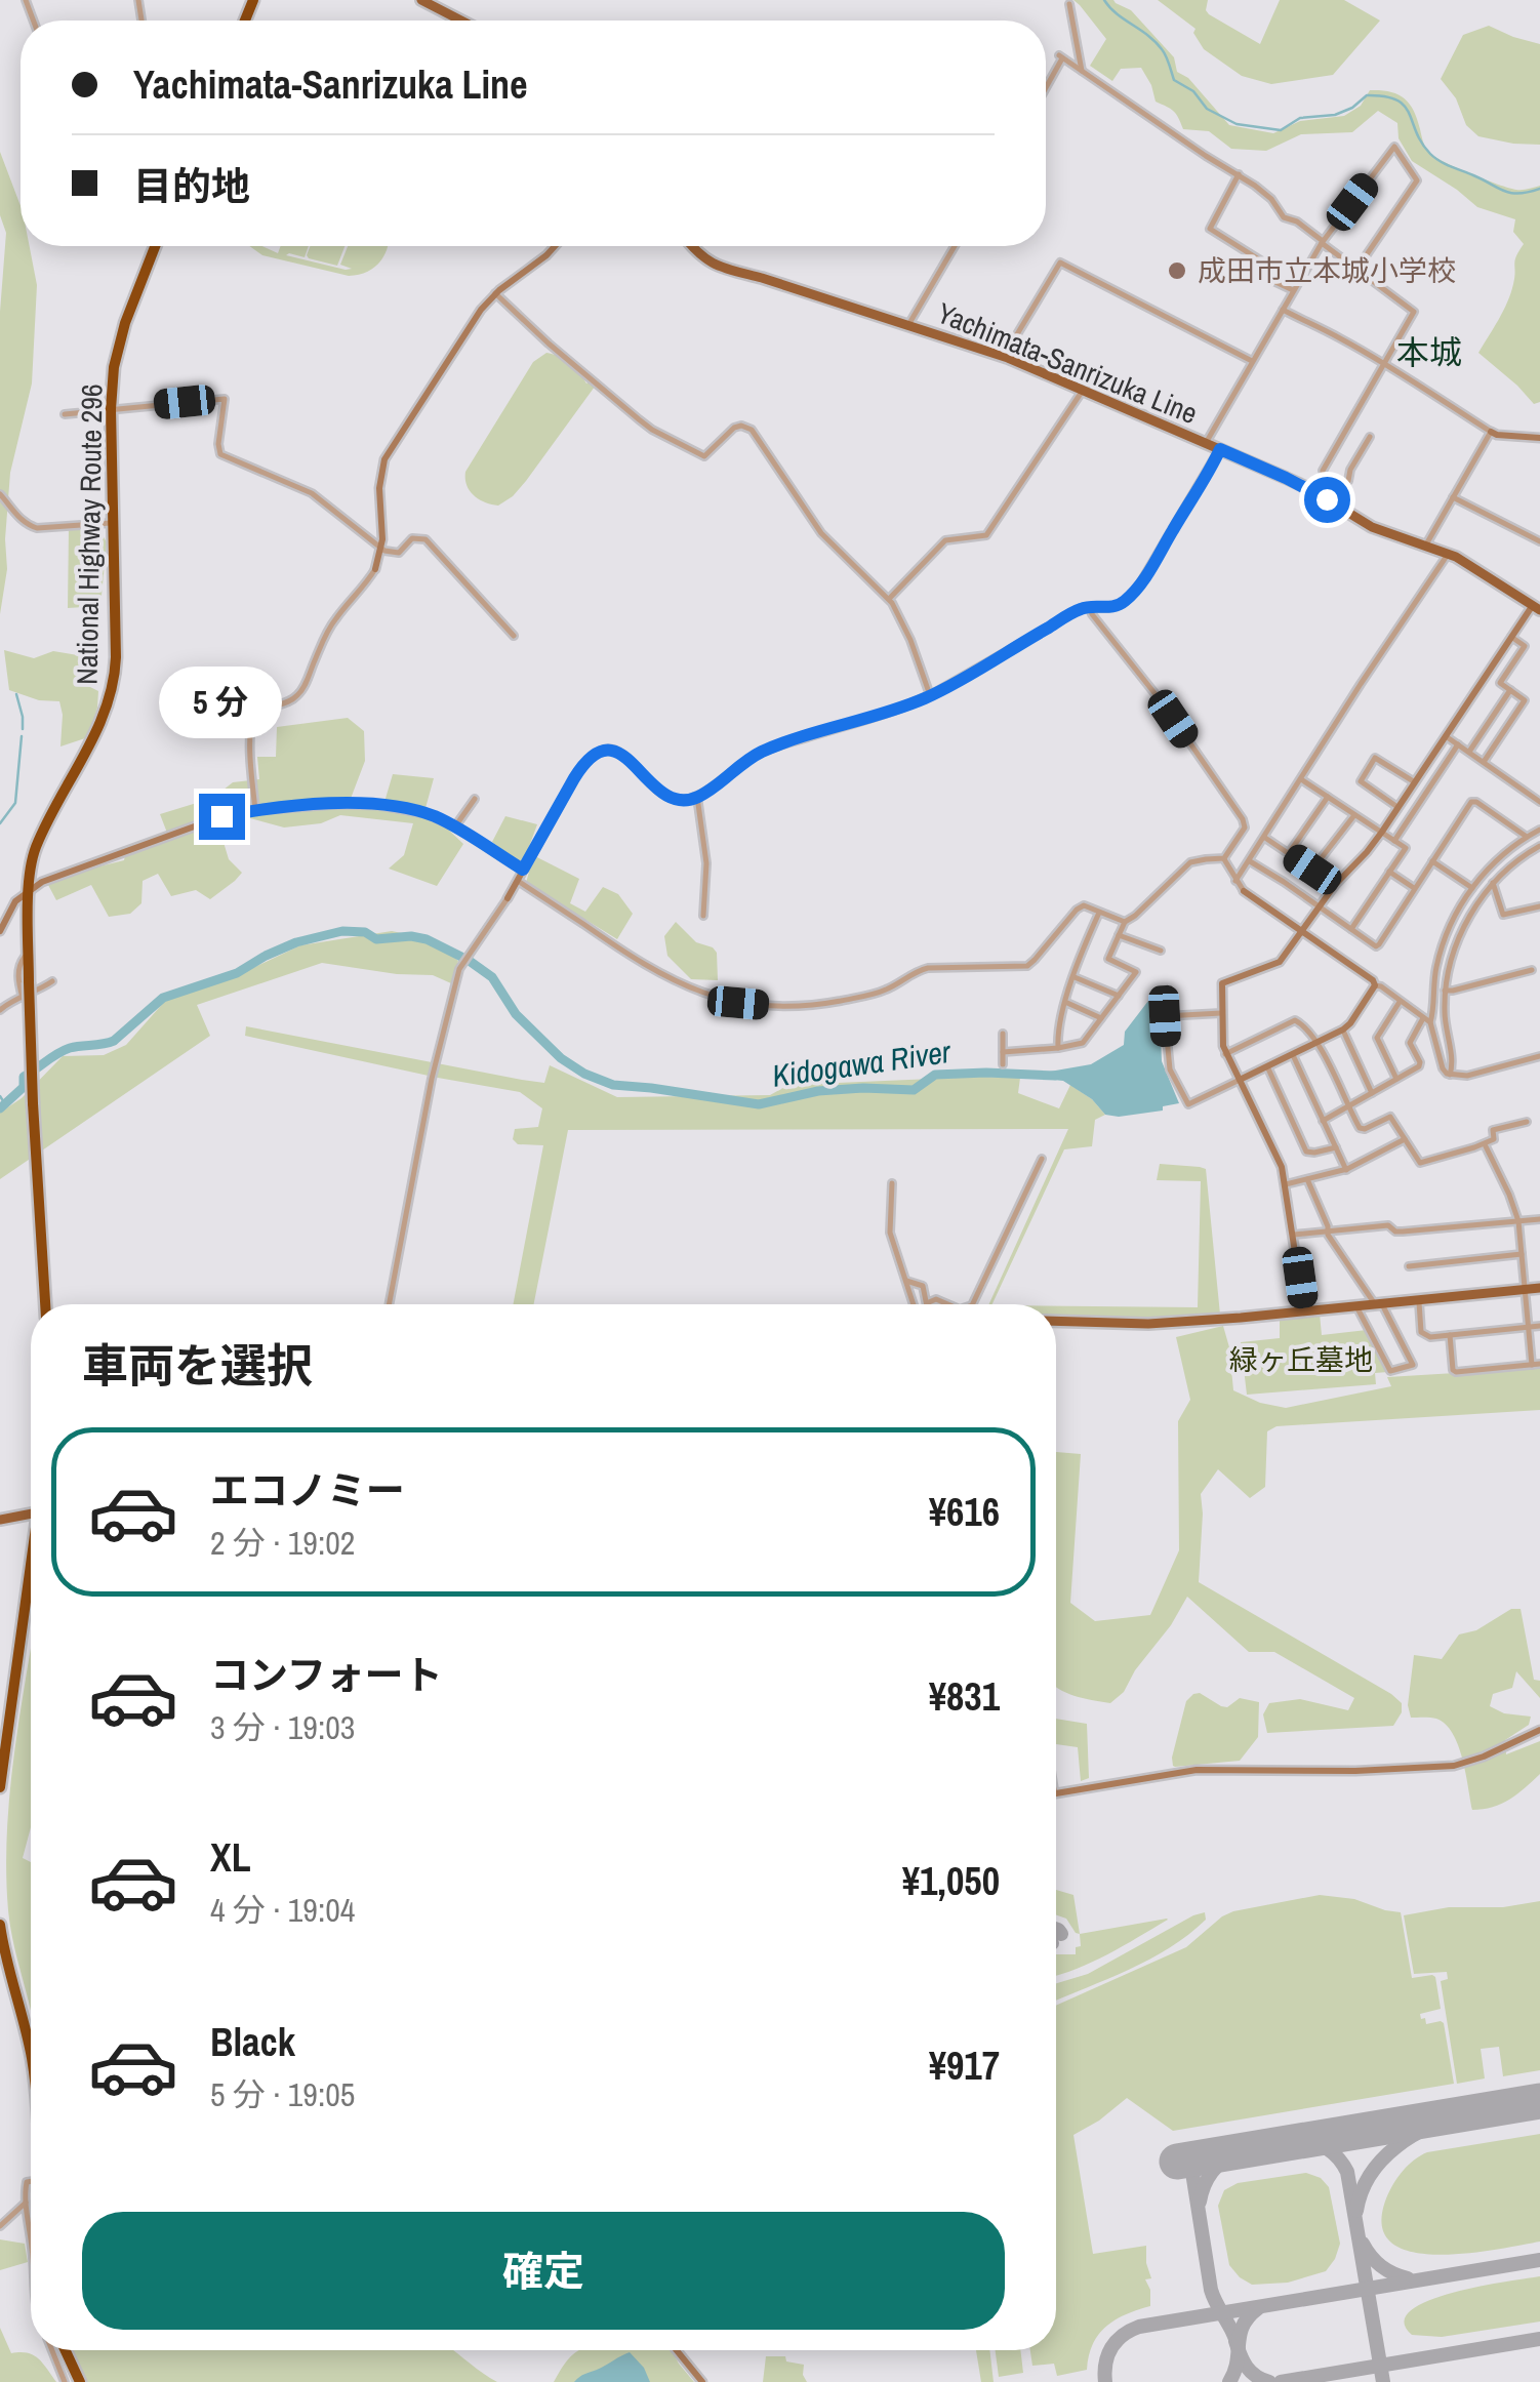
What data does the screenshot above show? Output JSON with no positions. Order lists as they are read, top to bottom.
{
  "streets": {
    "highway": ["National Highway Route 296"],
    "main road": ["Yachimata-Sanrizuka Line"]
  },
  "districts": ["本城"],
  "water": ["Kidogawa River"],
  "parks": ["緑ヶ丘墓地"],
  "places": ["成田市立本城小学校"],
  "page": {
    "banner": ["Yachimata-Sanrizuka Line", "目的地"],
    "bubble": "5 分",
    "heading": "車両を選択",
    "list": [
      {
        "name": "エコノミー",
        "note": "2 分 · 19:02",
        "value": "¥616"
      },
      {
        "name": "コンフォート",
        "note": "3 分 · 19:03",
        "value": "¥831"
      },
      {
        "name": "XL",
        "note": "4 分 · 19:04",
        "value": "¥1,050"
      },
      {
        "name": "Black",
        "note": "5 分 · 19:05",
        "value": "¥917"
      }
    ],
    "buttons": "確定"
  }
}
